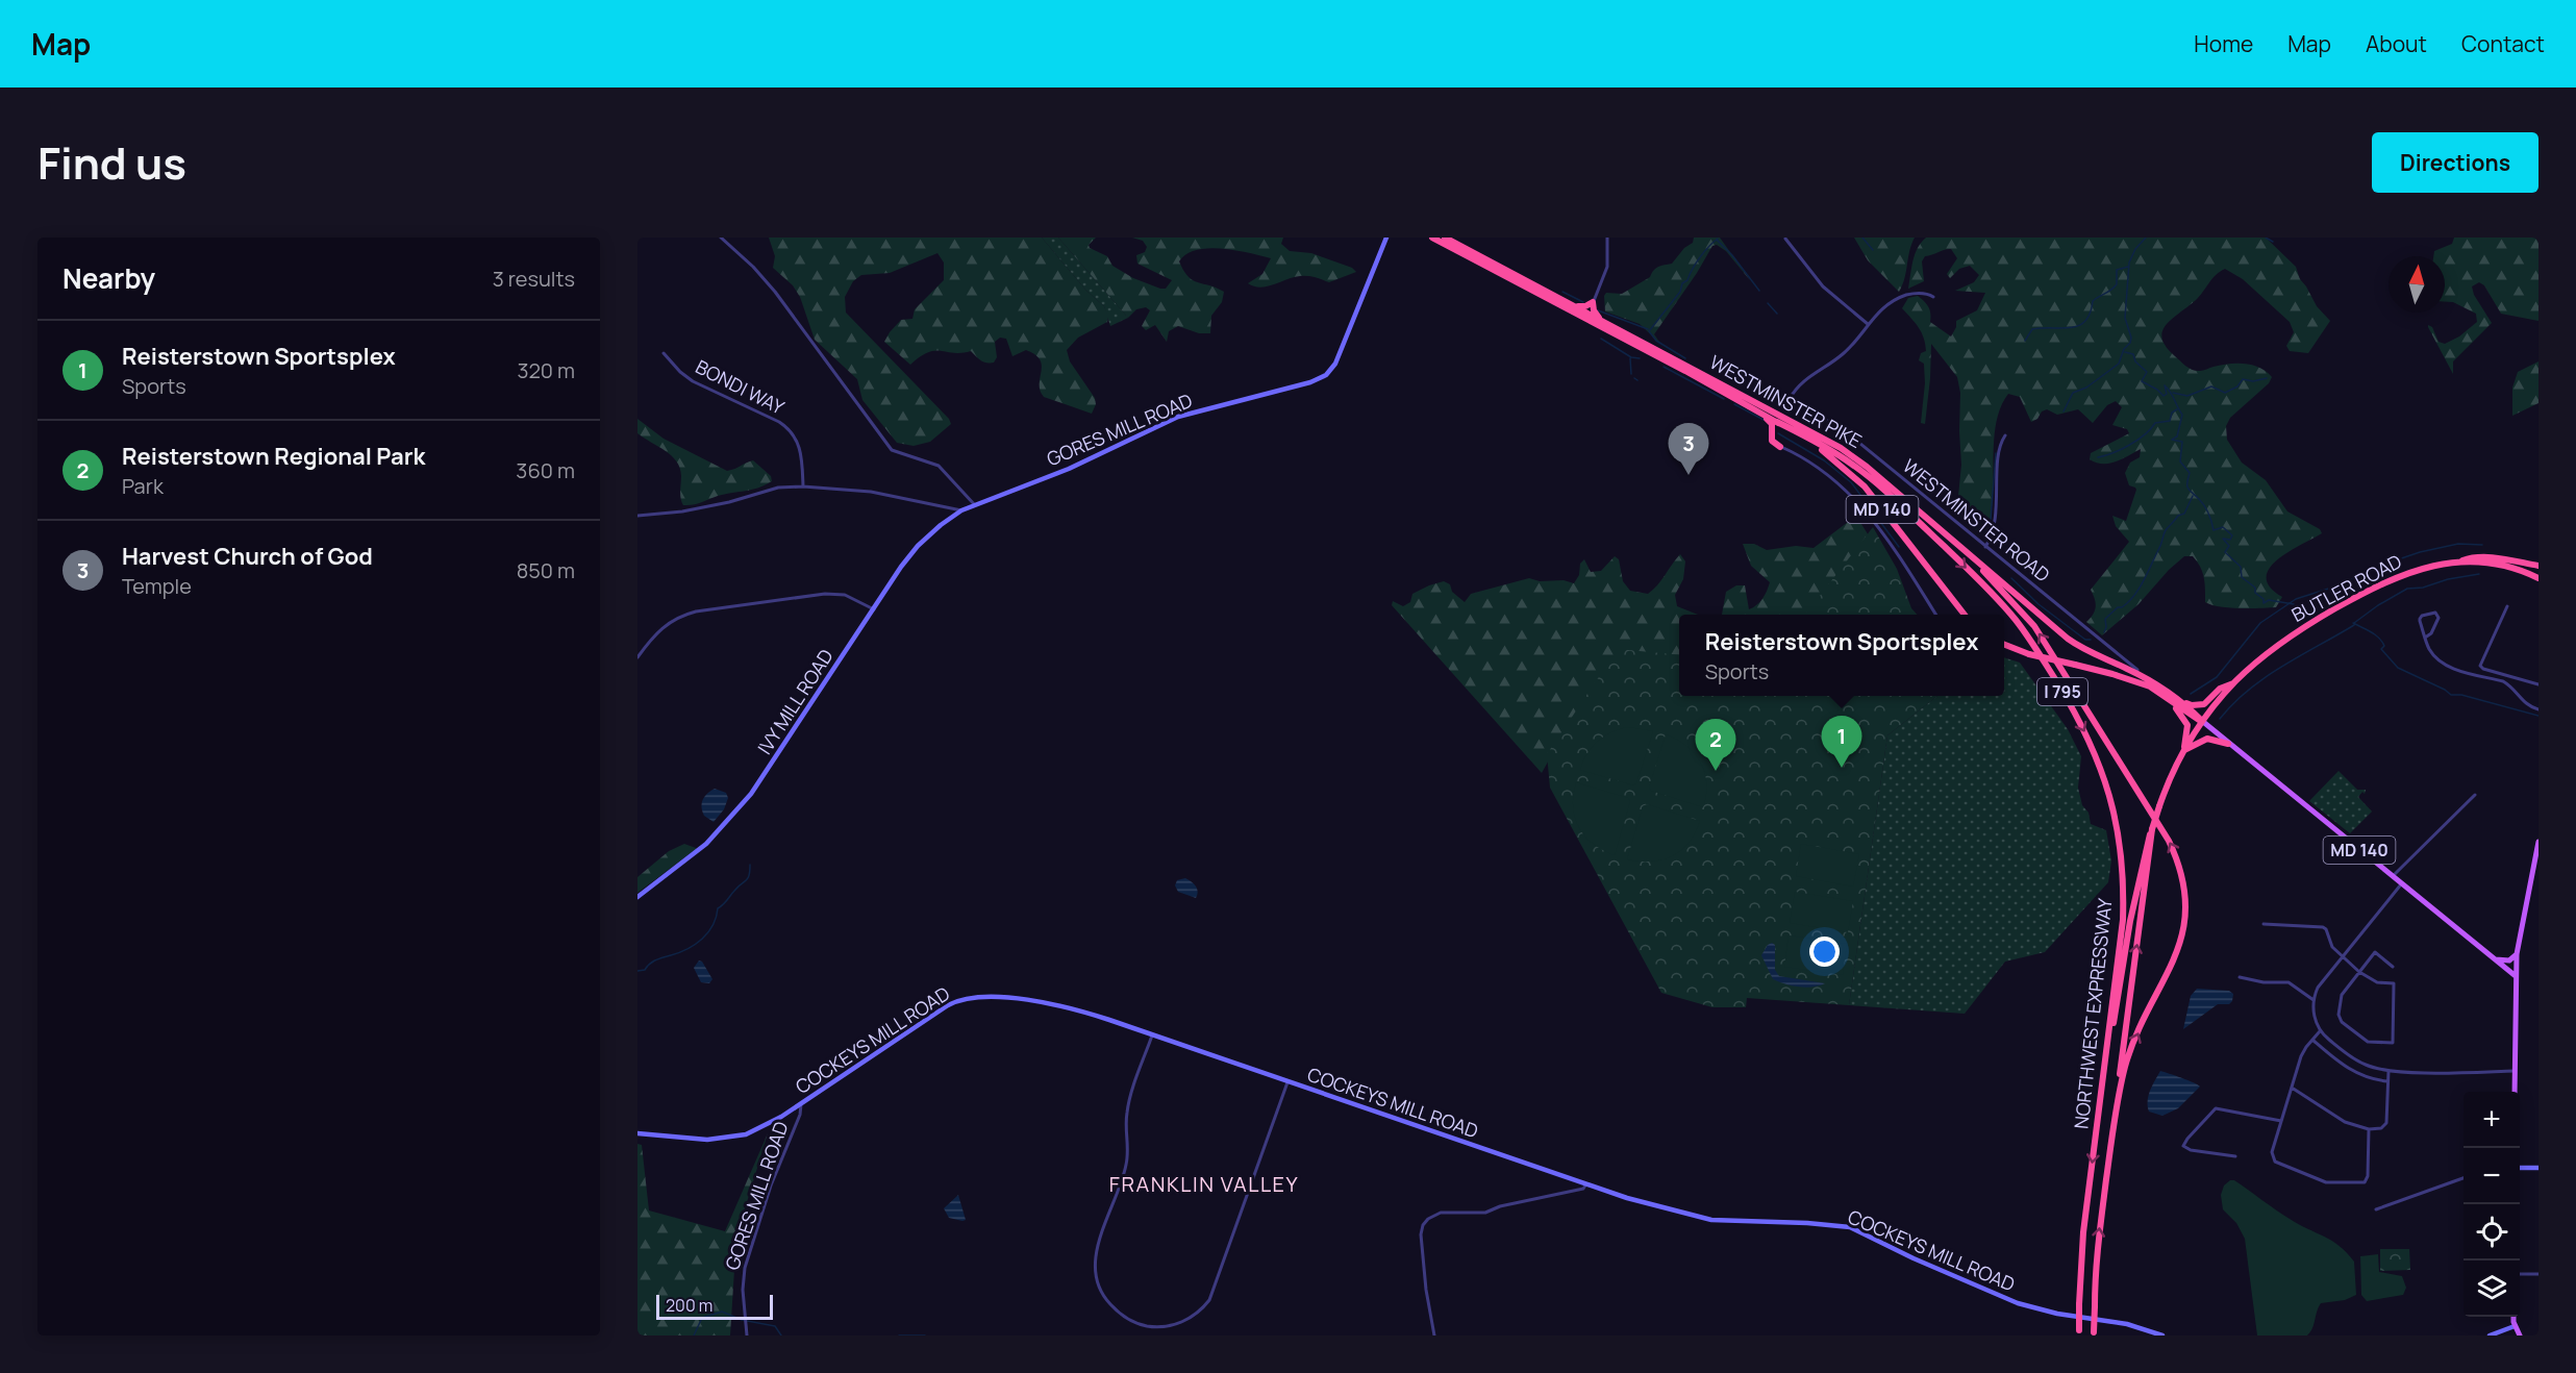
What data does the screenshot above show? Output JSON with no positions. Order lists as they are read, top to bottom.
{
  "streets": {
    "highway": [
      "WESTMINSTER PIKE",
      "MD 140",
      "BUTLER ROAD",
      "I 795",
      "NORTHWEST EXPRESSWAY"
    ],
    "street": [
      "BONDI WAY",
      "GORES MILL ROAD",
      "WESTMINSTER ROAD",
      "IVY MILL ROAD",
      "COCKEYS MILL ROAD"
    ]
  },
  "crossings": [
    ["WESTMINSTER PIKE", "WESTMINSTER ROAD"],
    ["WESTMINSTER PIKE", "BUTLER ROAD"],
    ["WESTMINSTER PIKE", "NORTHWEST EXPRESSWAY"],
    ["GORES MILL ROAD", "IVY MILL ROAD"],
    ["GORES MILL ROAD", "COCKEYS MILL ROAD"]
  ],
  "districts": ["FRANKLIN VALLEY"],
  "scale_bar": "200 m",
  "north": "top",
  "page": {
    "header": "Map",
    "nav": [
      "Home",
      "Map",
      "About",
      "Contact"
    ],
    "title": "Find us",
    "buttons": "Directions",
    "heading": ["Nearby", "3 results"],
    "list": [
      {
        "mark": "1",
        "name": "Reisterstown Sportsplex",
        "note": "Sports",
        "value": "320 m"
      },
      {
        "mark": "2",
        "name": "Reisterstown Regional Park",
        "note": "Park",
        "value": "360 m"
      },
      {
        "mark": "3",
        "name": "Harvest Church of God",
        "note": "Temple",
        "value": "850 m"
      }
    ],
    "pins": ["3", "1", "2"],
    "popup": ["Reisterstown Sportsplex", "Sports"],
    "map_buttons": ["+", "−"],
    "scale": "200 m"
  }
}
